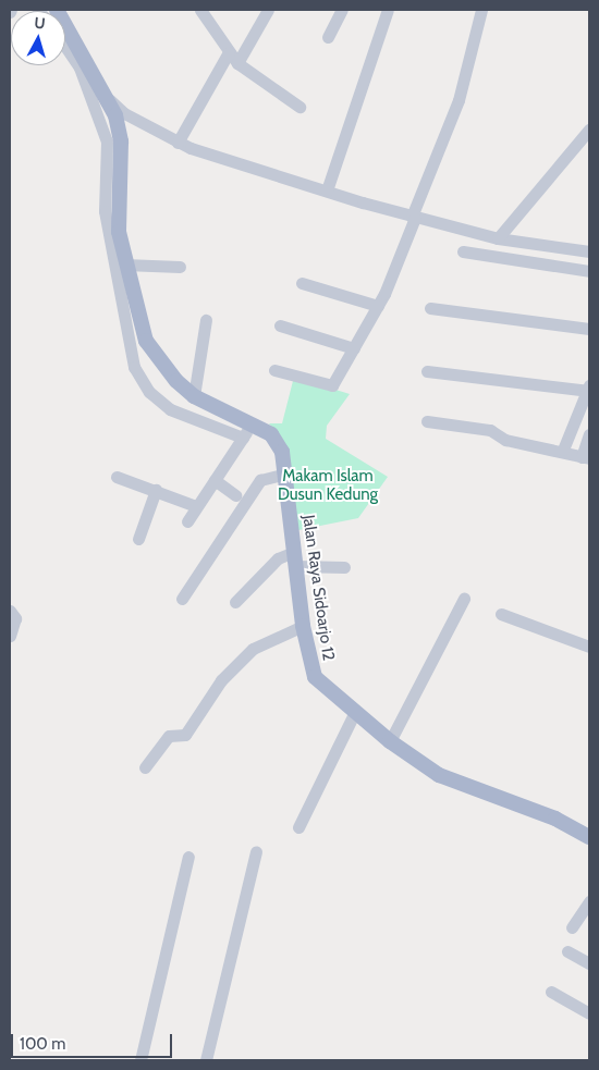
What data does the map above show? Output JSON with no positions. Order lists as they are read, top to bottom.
{
  "streets": {
    "main road": ["Jalan Raya Sidoarjo 12"]
  },
  "parks": ["Makam Islam Dusun Kedung"],
  "scale_bar": "100 m",
  "north": "top"
}
